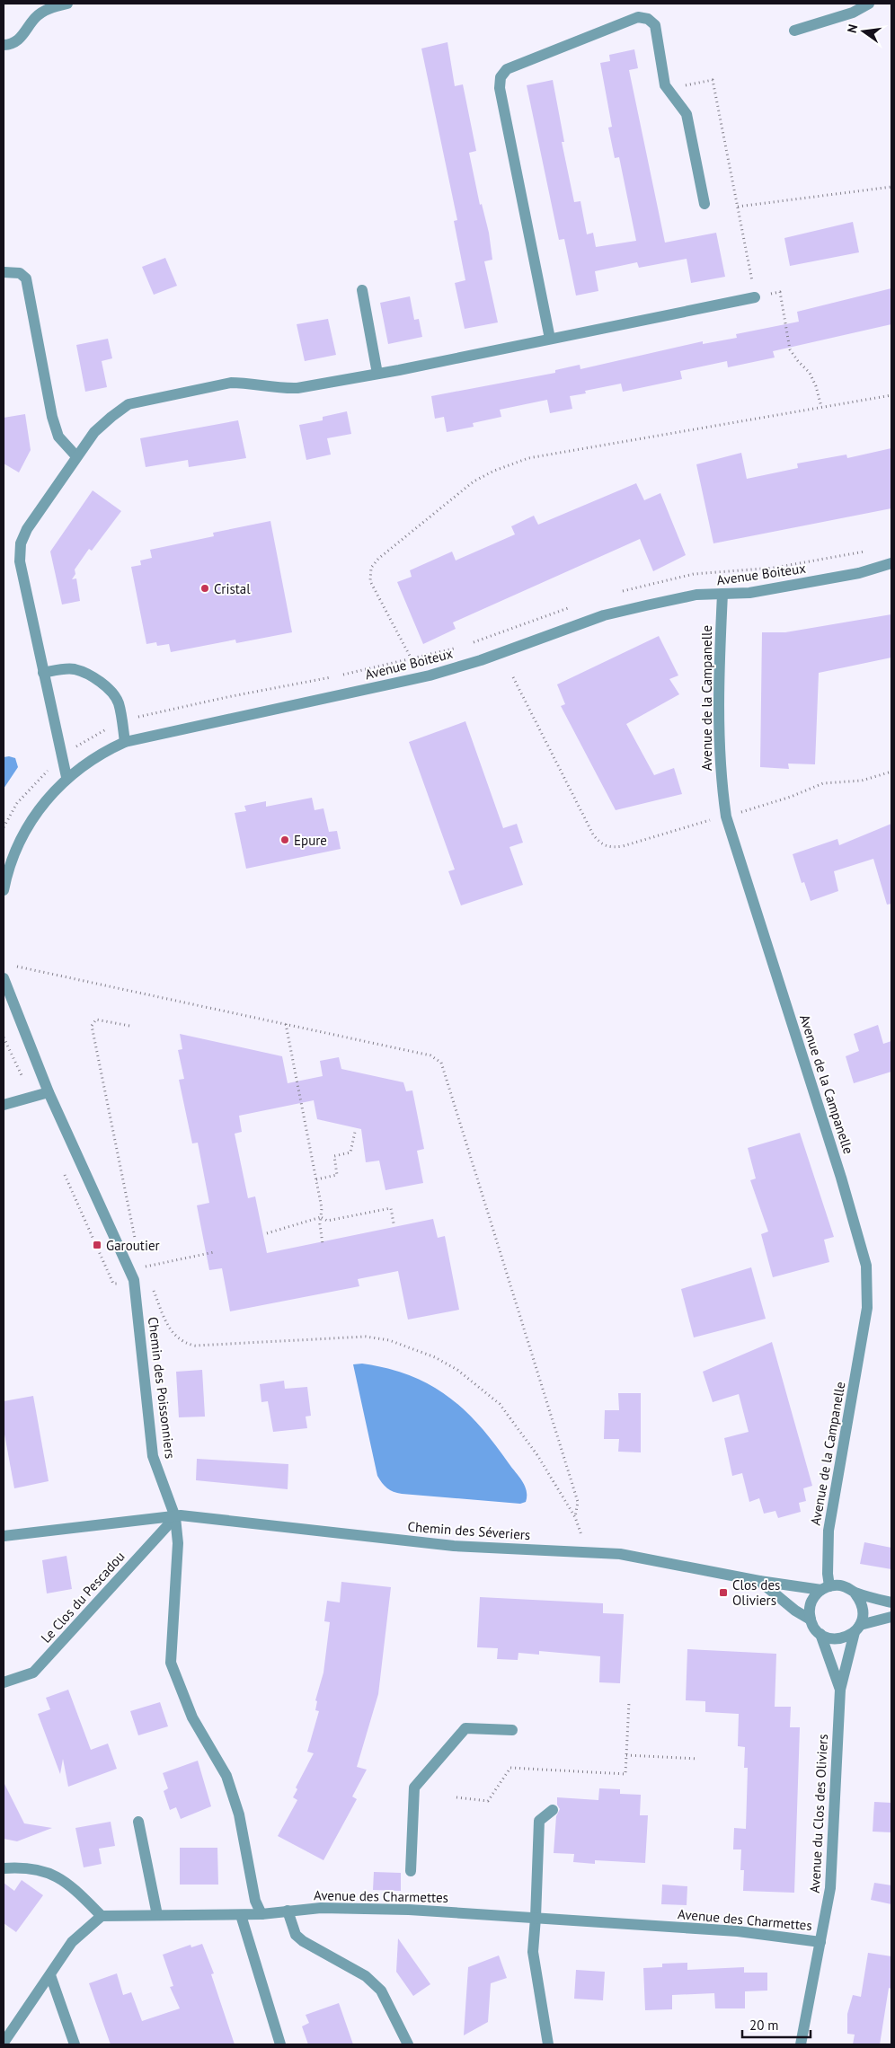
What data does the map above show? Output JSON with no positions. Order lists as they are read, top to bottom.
{
  "streets": {
    "street": [
      "Avenue Boiteux",
      "Avenue de la Campanelle",
      "Chemin des Poissonniers",
      "Chemin des Séveriers",
      "Le Clos du Pescadou",
      "Avenue du Clos des Oliviers",
      "Avenue des Charmettes"
    ]
  },
  "crossings": [
    ["Avenue Boiteux", "Avenue de la Campanelle"],
    ["Avenue de la Campanelle", "Chemin des Séveriers"],
    ["Avenue de la Campanelle", "Avenue du Clos des Oliviers"],
    ["Chemin des Poissonniers", "Chemin des Séveriers"],
    ["Chemin des Poissonniers", "Le Clos du Pescadou"],
    ["Chemin des Poissonniers", "Avenue des Charmettes"],
    ["Chemin des Séveriers", "Le Clos du Pescadou"],
    ["Chemin des Séveriers", "Avenue du Clos des Oliviers"],
    ["Avenue du Clos des Oliviers", "Avenue des Charmettes"]
  ],
  "places": {
    "other": ["Cristal", "Epure"],
    "transit": ["Garoutier", "Clos des Oliviers"]
  },
  "scale_bar": "20 m",
  "north": "left"
}
